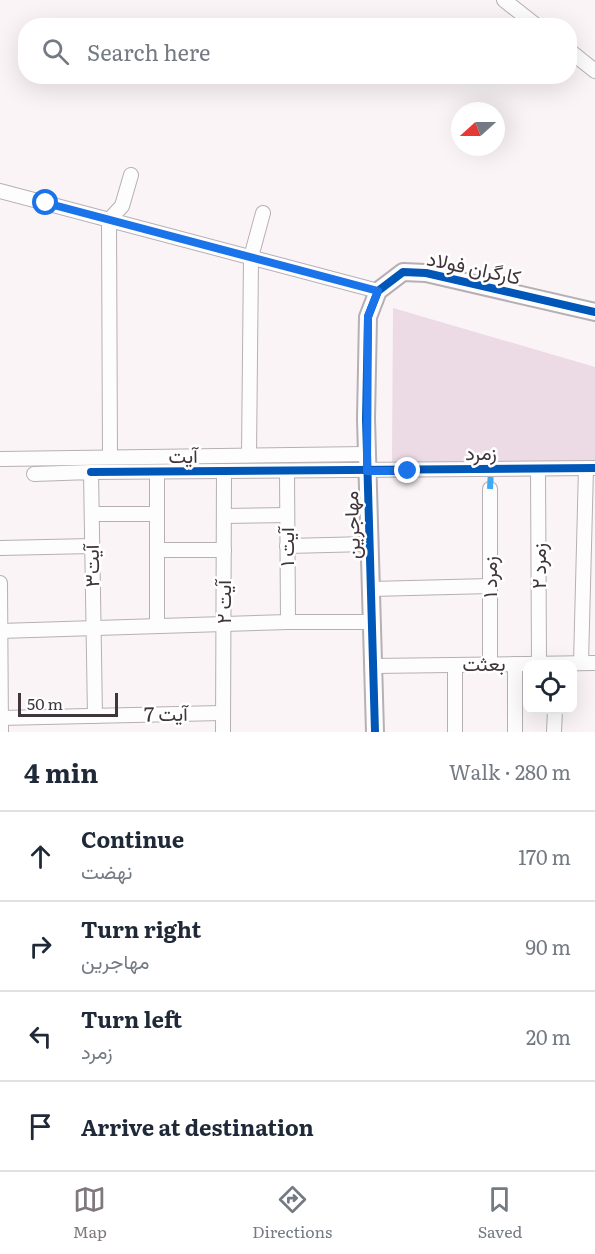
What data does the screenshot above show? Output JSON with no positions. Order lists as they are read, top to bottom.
{
  "streets": {
    "street": [
      "کارگران فولاد",
      "زمرد",
      "آیت",
      "مهاجرین",
      "آیت ۱",
      "آیت۳",
      "زمرد ۲",
      "زمرد ۱",
      "آیت ۲",
      "بعثت",
      "آیت 7"
    ]
  },
  "crossings": [
    ["کارگران فولاد", "مهاجرین"],
    ["زمرد", "مهاجرین"],
    ["زمرد", "آیت ۱"],
    ["زمرد", "آیت۳"],
    ["زمرد", "زمرد ۲"],
    ["زمرد", "آیت ۲"],
    ["آیت", "مهاجرین"],
    ["مهاجرین", "بعثت"],
    ["آیت۳", "آیت 7"],
    ["زمرد ۱", "بعثت"],
    ["آیت ۲", "آیت 7"]
  ],
  "scale_bar": "50 m",
  "north": "left",
  "page": {
    "search": "Search here",
    "scale": "50 m",
    "heading": ["4 min", "Walk · 280 m"],
    "list": [
      ["Continue", "نهضت", "170 m"],
      ["Turn right", "مهاجرین", "90 m"],
      ["Turn left", "زمرد", "20 m"],
      "Arrive at destination"
    ],
    "nav": ["Map", "Directions", "Saved"]
  }
}
